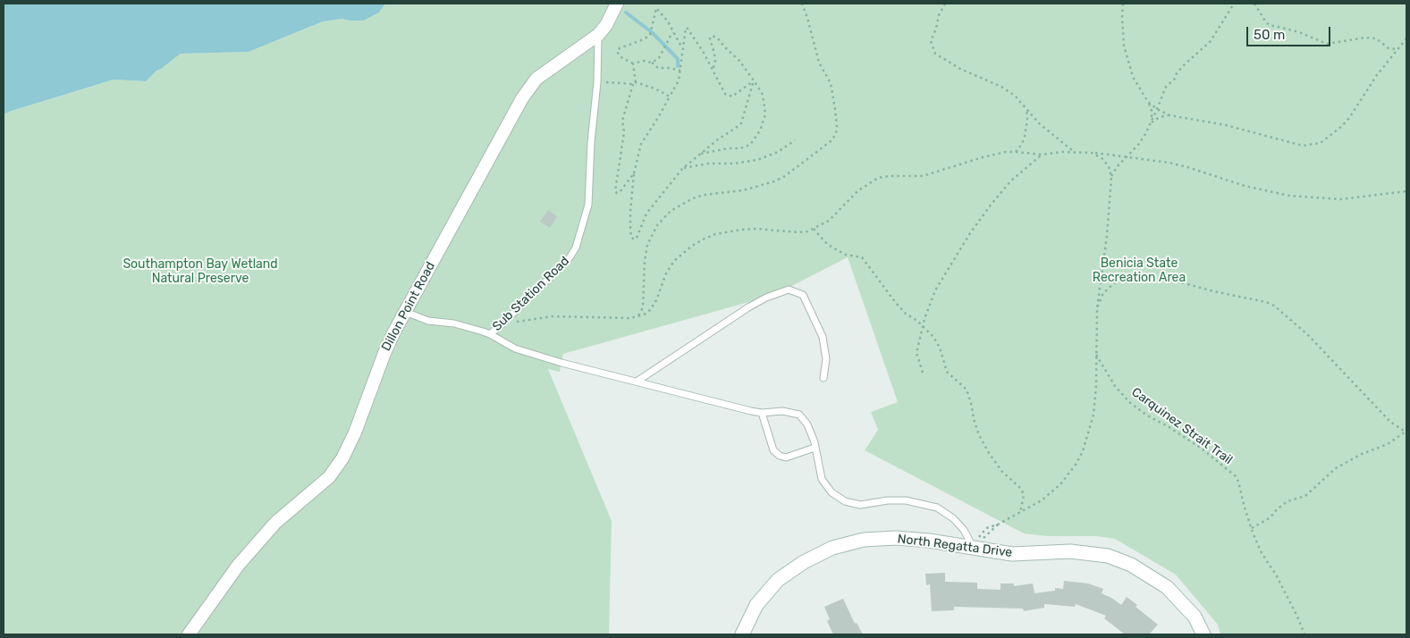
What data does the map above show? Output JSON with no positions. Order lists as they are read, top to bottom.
{
  "streets": {
    "street": ["Dillon Point Road", "North Regatta Drive"],
    "lane": ["Sub Station Road"],
    "path": ["Carquinez Strait Trail"]
  },
  "crossings": [
    ["Sub Station Road", "Dillon Point Road"]
  ],
  "parks": ["Benicia State Recreation Area", "Southampton Bay Wetland Natural Preserve"],
  "scale_bar": "50 m"
}
